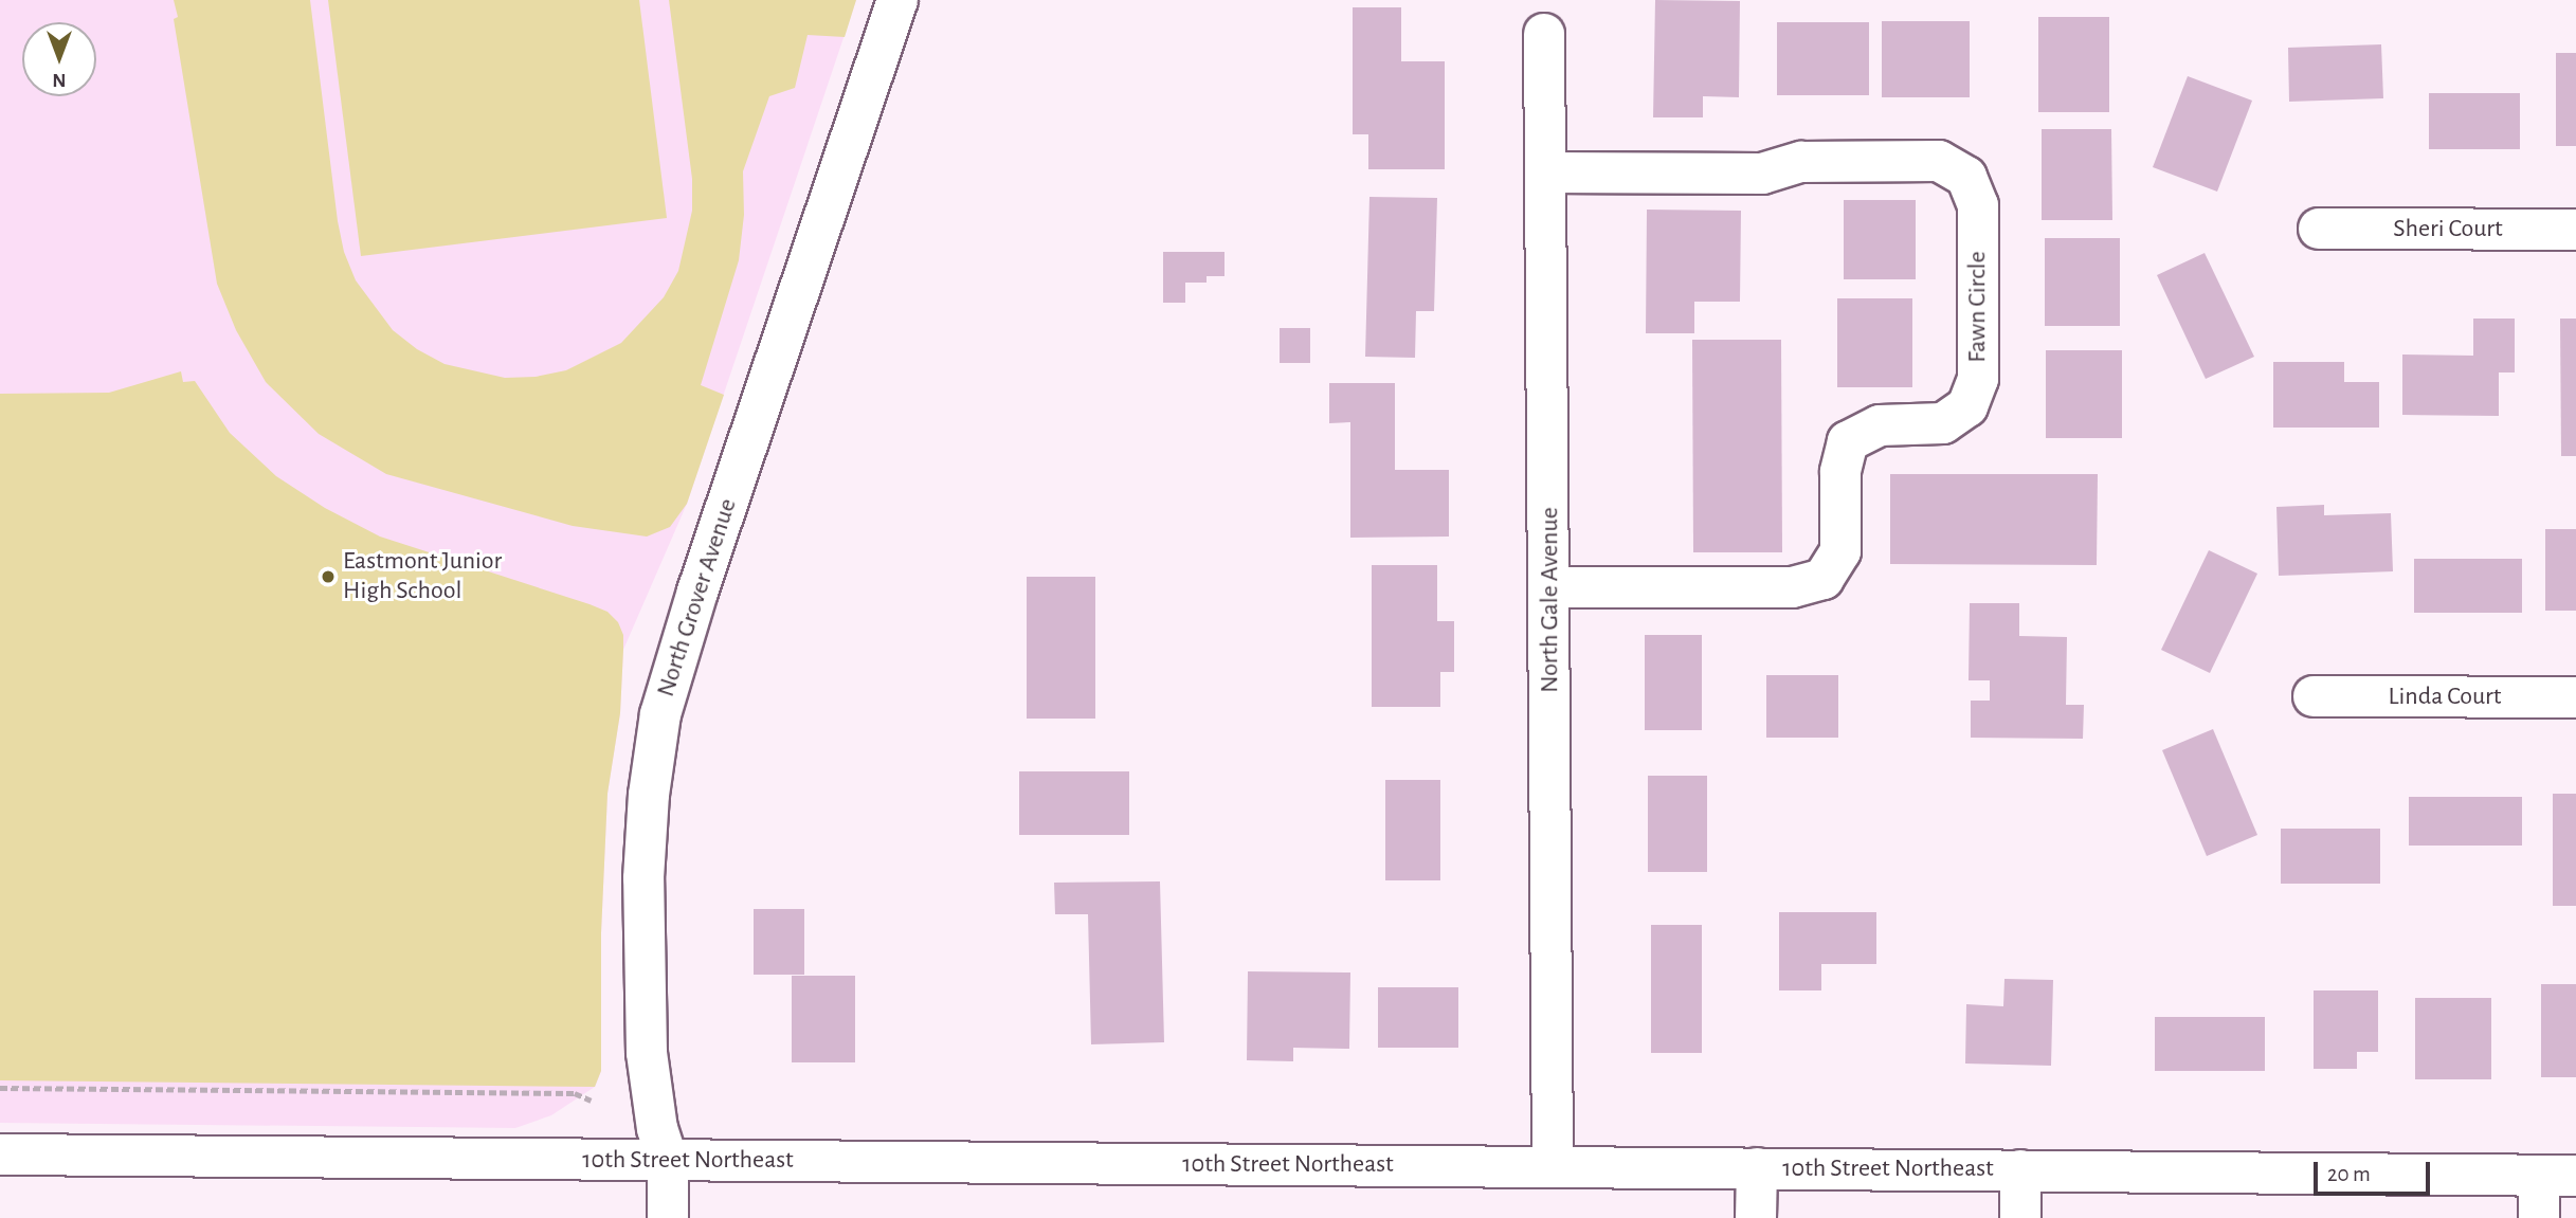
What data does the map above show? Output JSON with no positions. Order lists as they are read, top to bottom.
{
  "streets": {
    "street": [
      "Sheri Court",
      "Fawn Circle",
      "North Grover Avenue",
      "North Gale Avenue",
      "Linda Court",
      "10th Street Northeast"
    ]
  },
  "crossings": [
    ["Fawn Circle", "North Gale Avenue"],
    ["North Grover Avenue", "10th Street Northeast"],
    ["North Gale Avenue", "10th Street Northeast"]
  ],
  "places": ["Eastmont Junior High School"],
  "scale_bar": "20 m",
  "north": "bottom"
}
